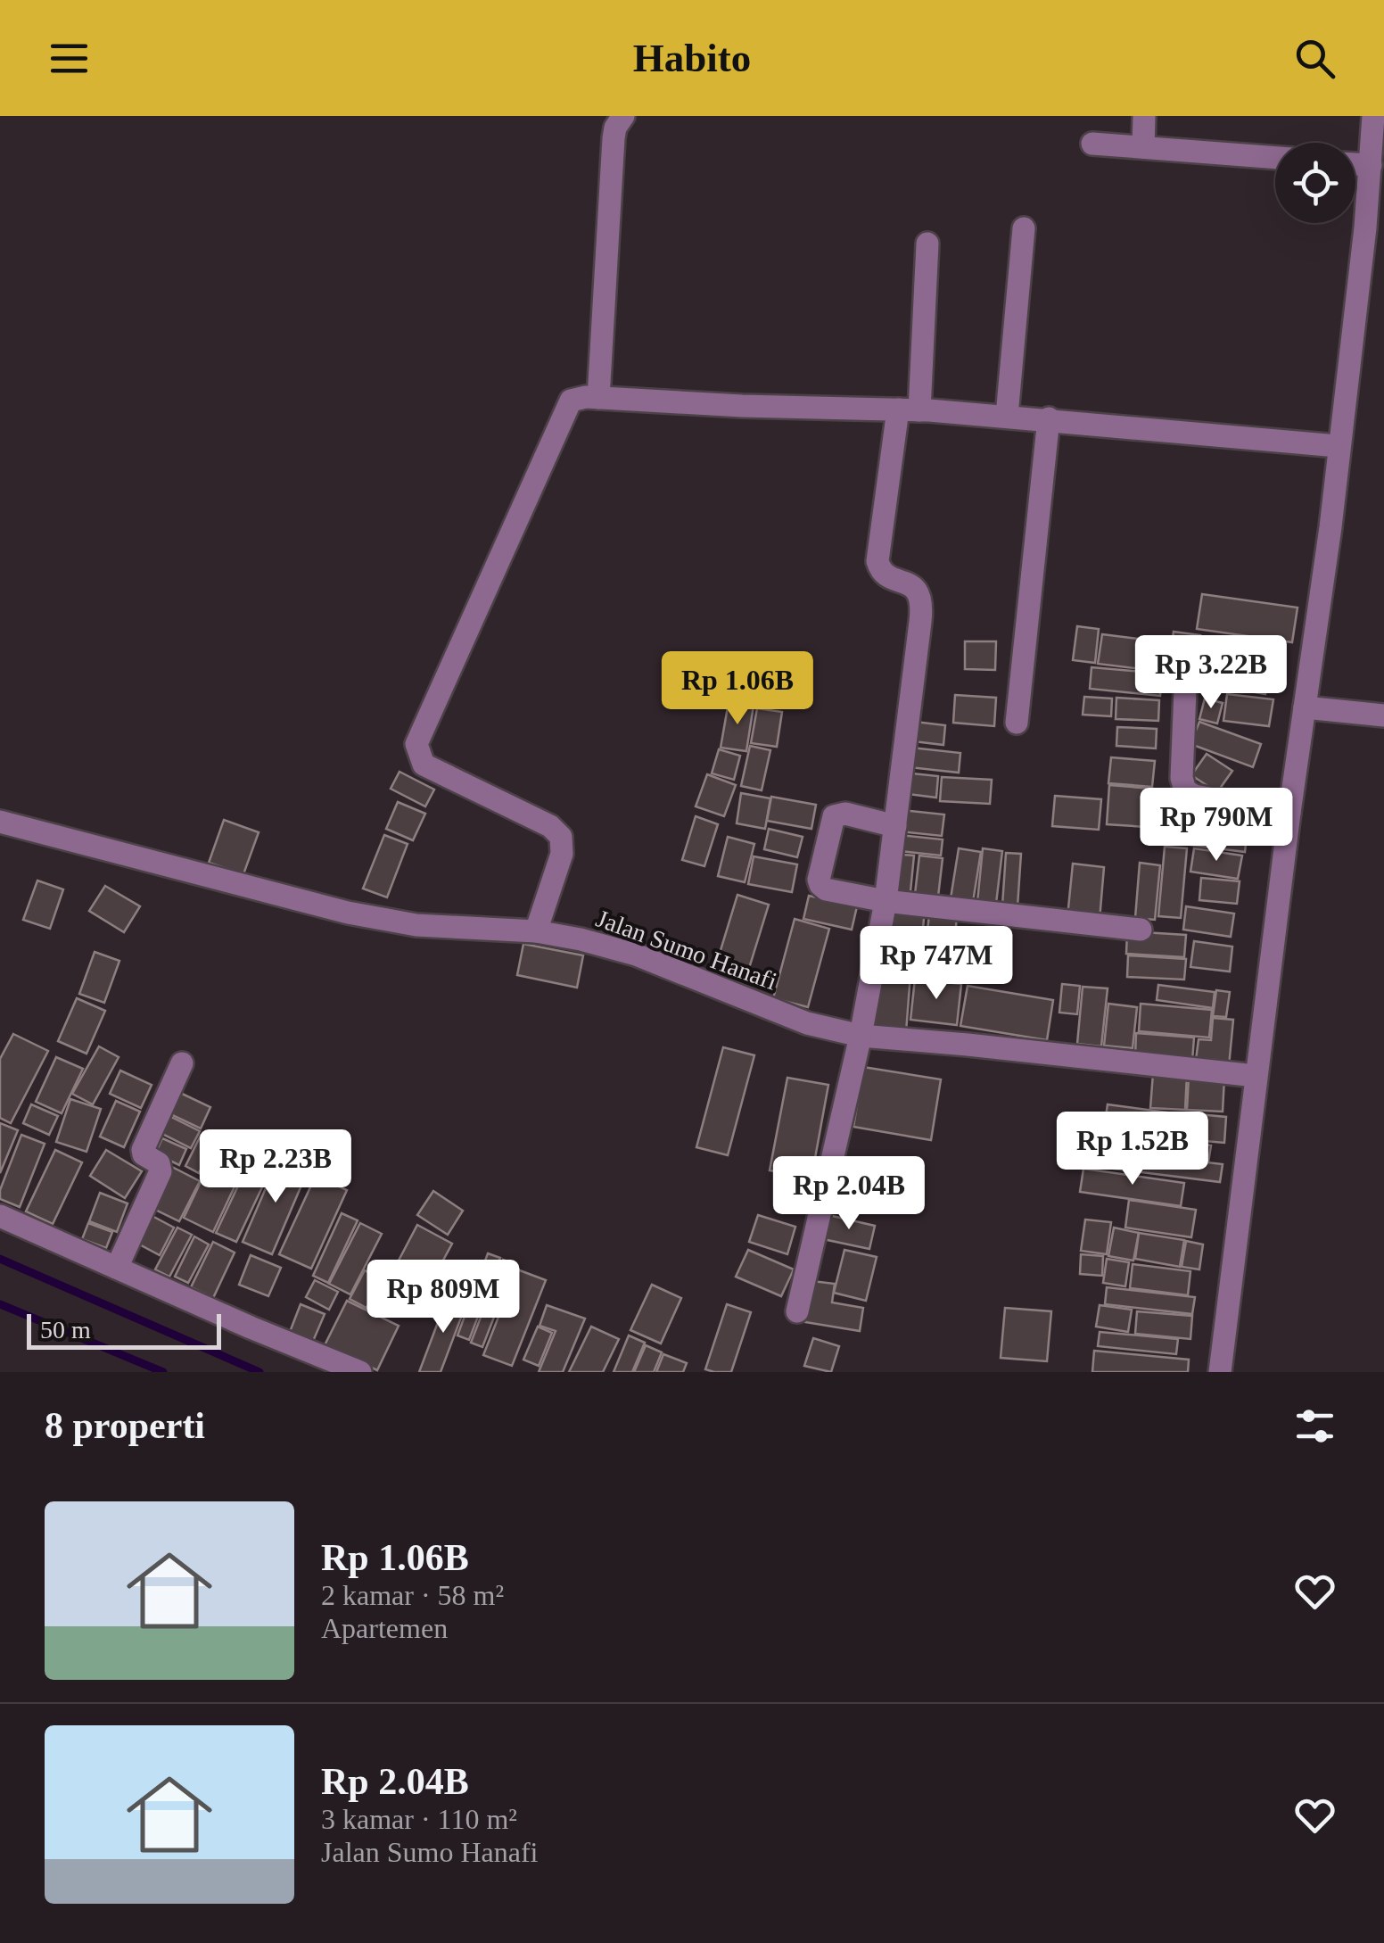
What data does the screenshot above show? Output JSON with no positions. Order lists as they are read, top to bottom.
{
  "streets": {
    "street": ["Jalan Sumo Hanafi"]
  },
  "scale_bar": "50 m",
  "page": {
    "header": "Habito",
    "price": [
      "Rp 3.22B",
      "Rp 1.06B",
      "Rp 790M",
      "Rp 747M",
      "Rp 1.52B",
      "Rp 2.23B",
      "Rp 2.04B",
      "Rp 809M"
    ],
    "scale": "50 m",
    "heading": "8 properti",
    "list": [
      {
        "name": "Rp 1.06B",
        "note": "2 kamar · 58 m² · Apartemen"
      },
      {
        "name": "Rp 2.04B",
        "note": "3 kamar · 110 m² · Jalan Sumo Hanafi"
      }
    ]
  }
}
